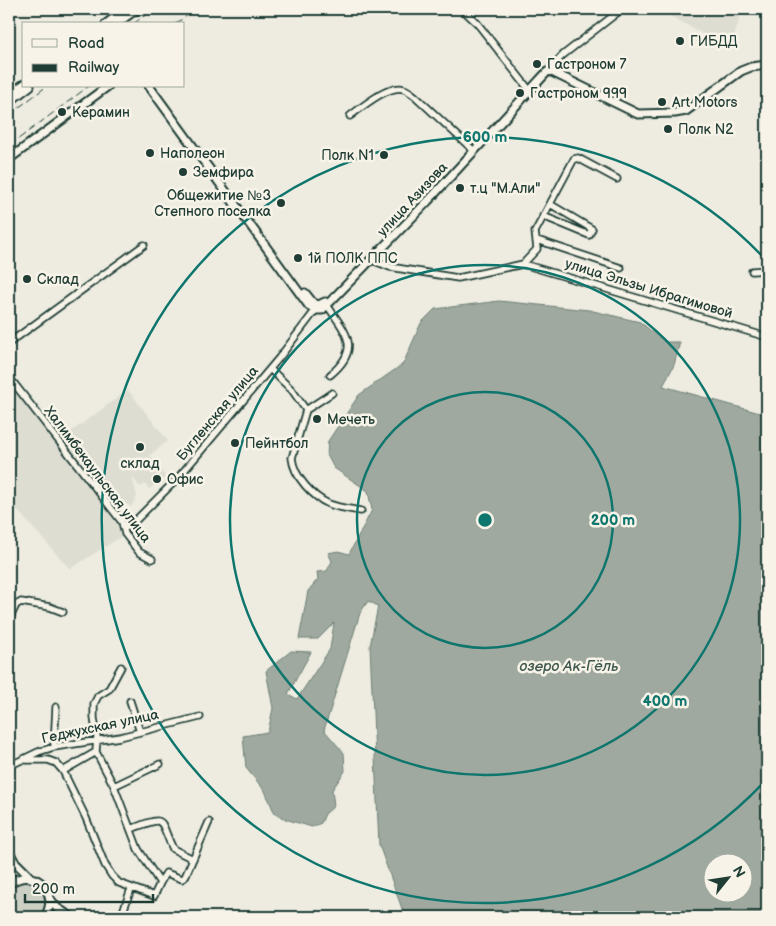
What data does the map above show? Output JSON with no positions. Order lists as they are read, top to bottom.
{
  "streets": {
    "main road": ["улица Азизова"],
    "street": [
      "улица Эльзы Ибрагимовой",
      "Бугленская улица",
      "Халимбекаульская улица",
      "Геджухская улица"
    ]
  },
  "crossings": [
    ["улица Азизова", "Бугленская улица"],
    ["Бугленская улица", "Халимбекаульская улица"]
  ],
  "water": ["озеро Ак-Гёль"],
  "places": [
    "ГИБДД",
    "Гастроном 7",
    "Гастроном 999",
    "Art Motors",
    "Керамин",
    "Полк N2",
    "Наполеон",
    "Полк N1",
    "Земфира",
    "т.ц \"М.Али\"",
    "Общежитие №3 Степного поселка",
    "1й ПОЛК ППС",
    "Склад",
    "Мечеть",
    "Пейнтбол",
    "склад",
    "Офис"
  ],
  "legend": ["Road", "Railway"],
  "scale_bar": "200 m",
  "north": "top right",
  "rings": ["600 m", "200 m", "400 m"]
}
